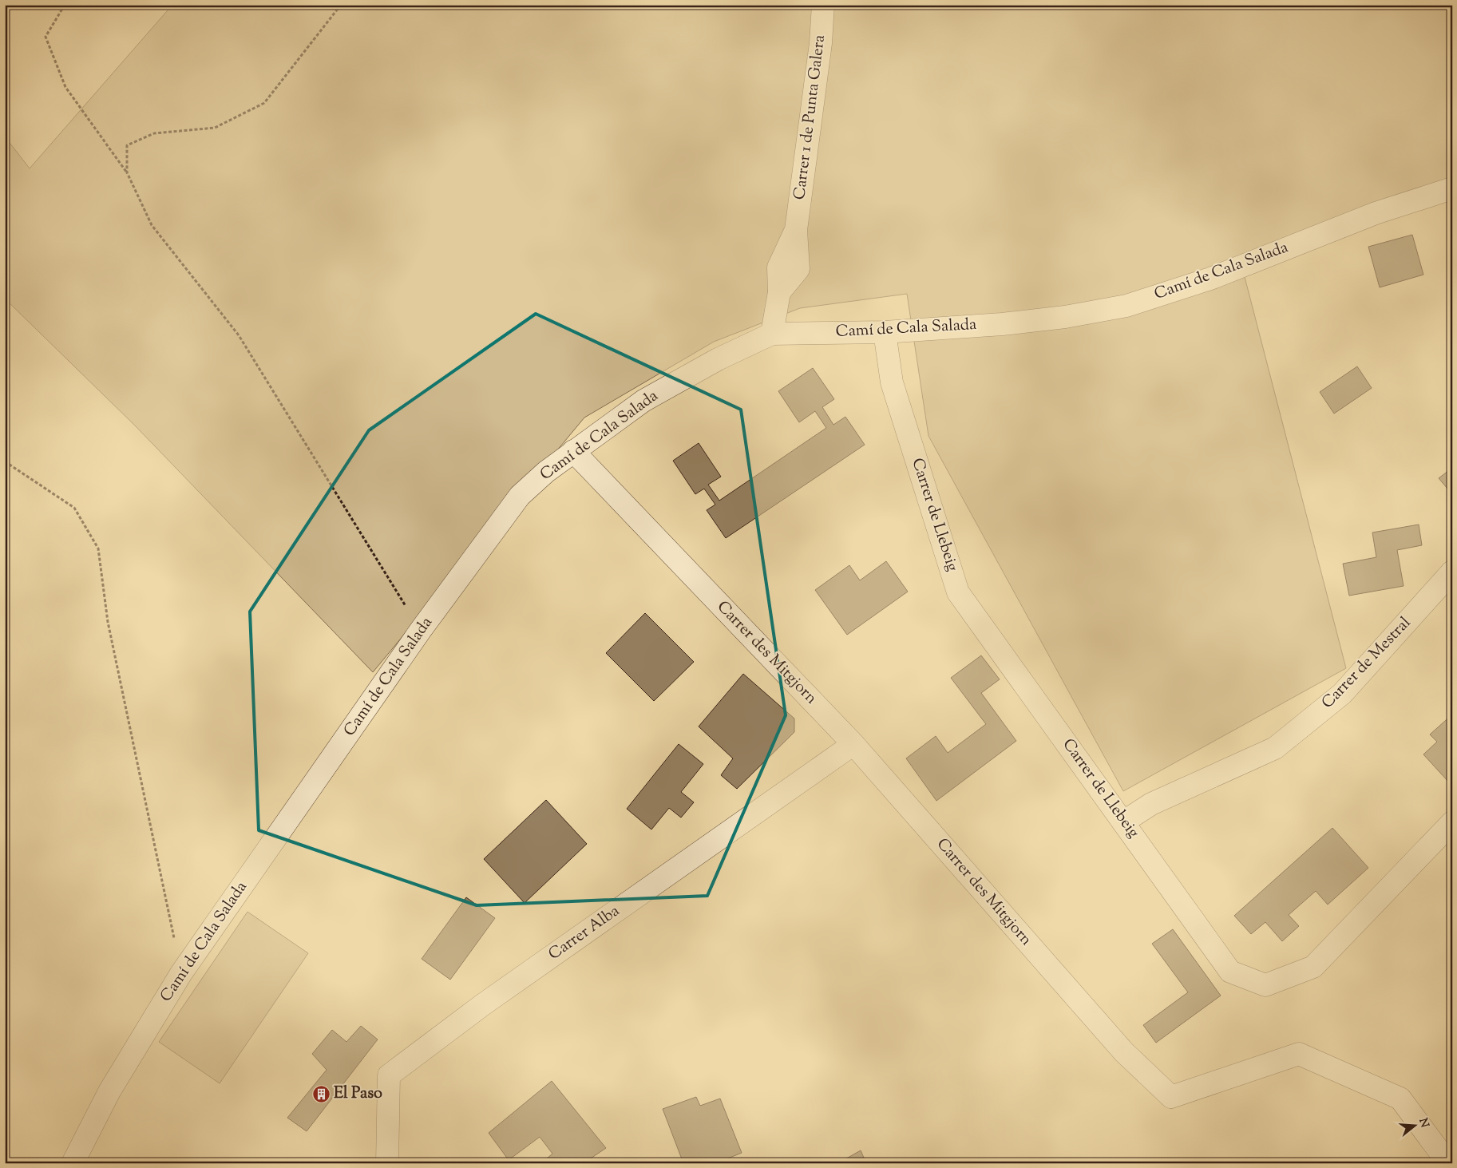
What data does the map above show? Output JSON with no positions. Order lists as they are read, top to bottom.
{
  "streets": {
    "street": [
      "Carrer 1 de Punta Galera",
      "Camí de Cala Salada",
      "Carrer de Llebeig",
      "Carrer des Mitgjorn",
      "Carrer de Mestral",
      "Carrer Alba"
    ]
  },
  "crossings": [
    ["Carrer 1 de Punta Galera", "Camí de Cala Salada"],
    ["Camí de Cala Salada", "Carrer de Llebeig"],
    ["Camí de Cala Salada", "Carrer des Mitgjorn"],
    ["Carrer de Llebeig", "Carrer de Mestral"],
    ["Carrer des Mitgjorn", "Carrer Alba"]
  ],
  "places": {
    "building": ["El Paso"]
  },
  "north": "right"
}
